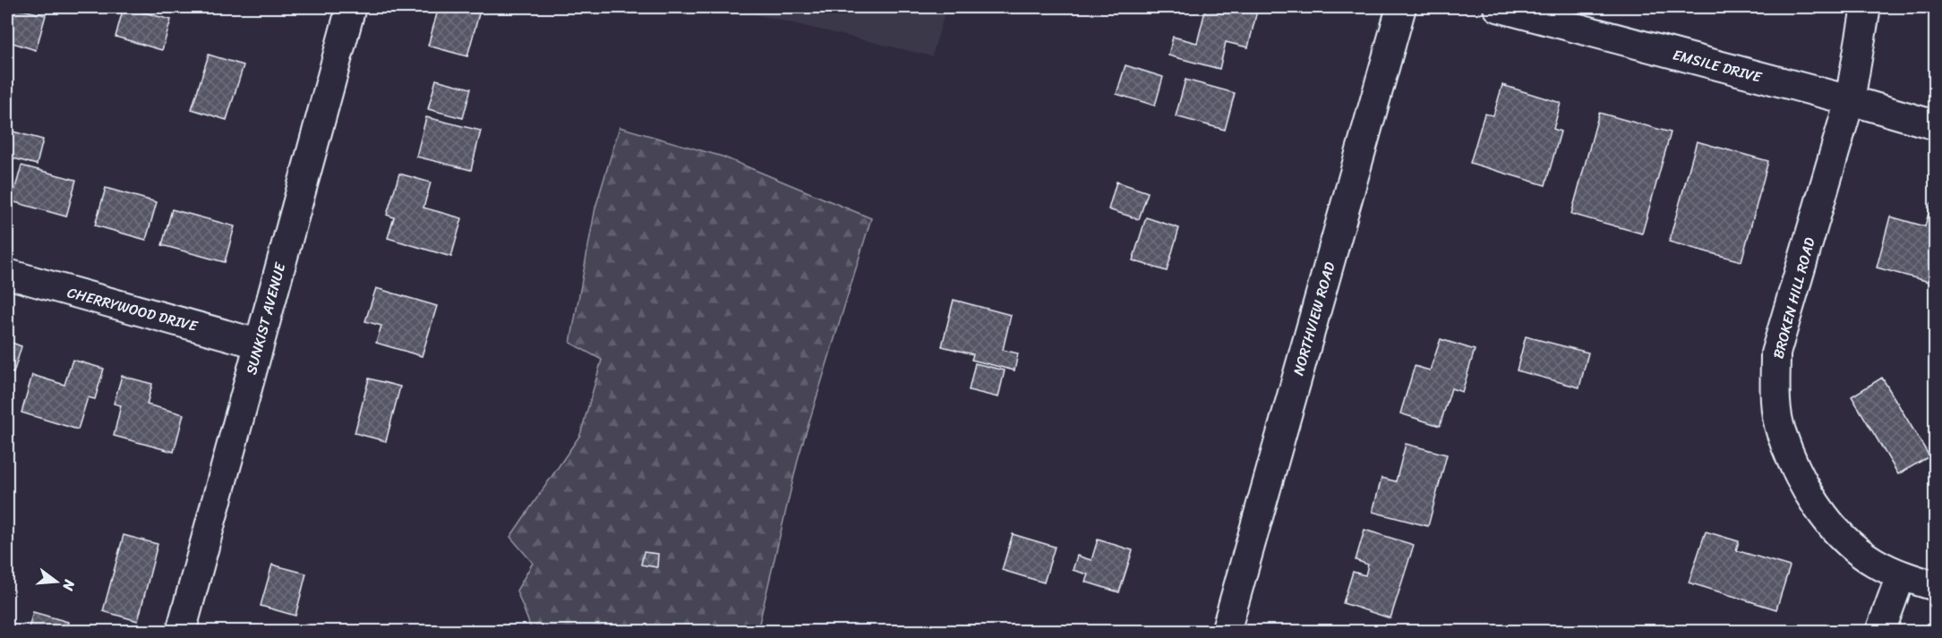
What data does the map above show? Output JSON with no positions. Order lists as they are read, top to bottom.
{
  "streets": {
    "street": [
      "EMSILE DRIVE",
      "BROKEN HILL ROAD",
      "CHERRYWOOD DRIVE",
      "SUNKIST AVENUE",
      "NORTHVIEW ROAD"
    ]
  },
  "crossings": [
    ["EMSILE DRIVE", "BROKEN HILL ROAD"],
    ["CHERRYWOOD DRIVE", "SUNKIST AVENUE"]
  ],
  "north": "right"
}
